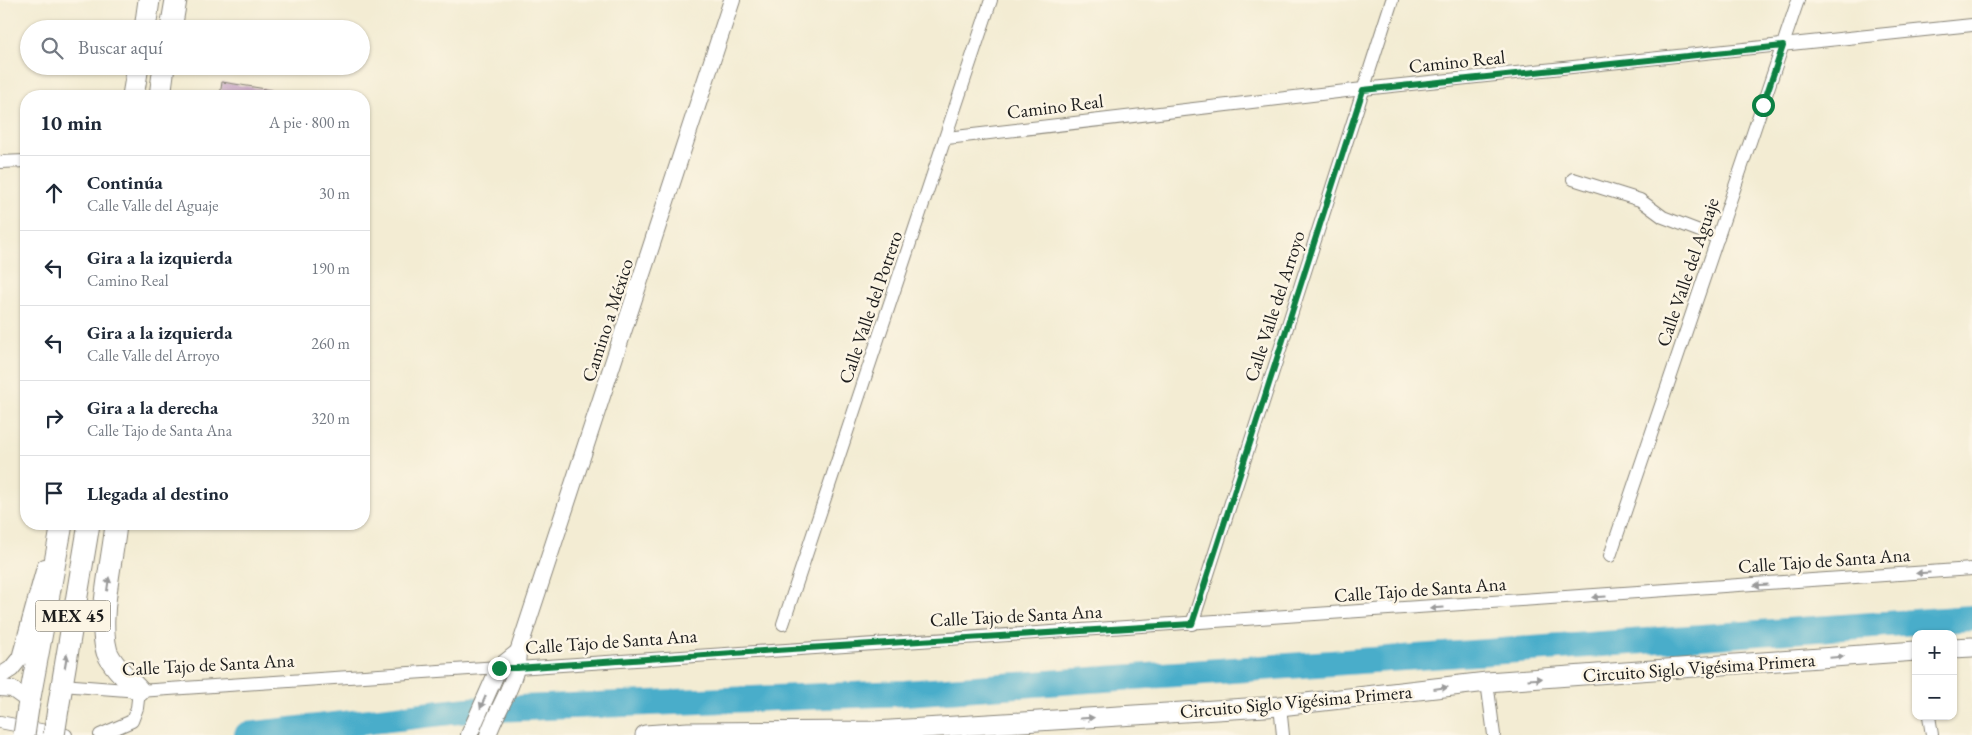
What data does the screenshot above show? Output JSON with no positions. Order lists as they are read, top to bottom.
{
  "streets": {
    "highway": ["MEX 45"],
    "main road": ["Circuito Siglo Vigésima Primera"],
    "street": [
      "Camino Real",
      "Calle Valle del Aguaje",
      "Calle Valle del Arroyo",
      "Calle Valle del Potrero",
      "Camino a México",
      "Calle Tajo de Santa Ana"
    ]
  },
  "crossings": [
    ["Camino Real", "Calle Valle del Aguaje"],
    ["Camino Real", "Calle Valle del Arroyo"],
    ["Camino Real", "Calle Valle del Potrero"],
    ["Calle Valle del Arroyo", "Calle Tajo de Santa Ana"],
    ["Camino a México", "Calle Tajo de Santa Ana"],
    ["Calle Tajo de Santa Ana", "MEX 45"]
  ],
  "one_way": ["Calle Tajo de Santa Ana", "Circuito Siglo Vigésima Primera"],
  "page": {
    "search": "Buscar aquí",
    "heading": ["10 min", "A pie · 800 m"],
    "list": [
      ["Continúa", "Calle Valle del Aguaje", "30 m"],
      ["Gira a la izquierda", "Camino Real", "190 m"],
      ["Gira a la izquierda", "Calle Valle del Arroyo", "260 m"],
      ["Gira a la derecha", "Calle Tajo de Santa Ana", "320 m"],
      "Llegada al destino"
    ],
    "map_buttons": ["+", "−"]
  }
}
